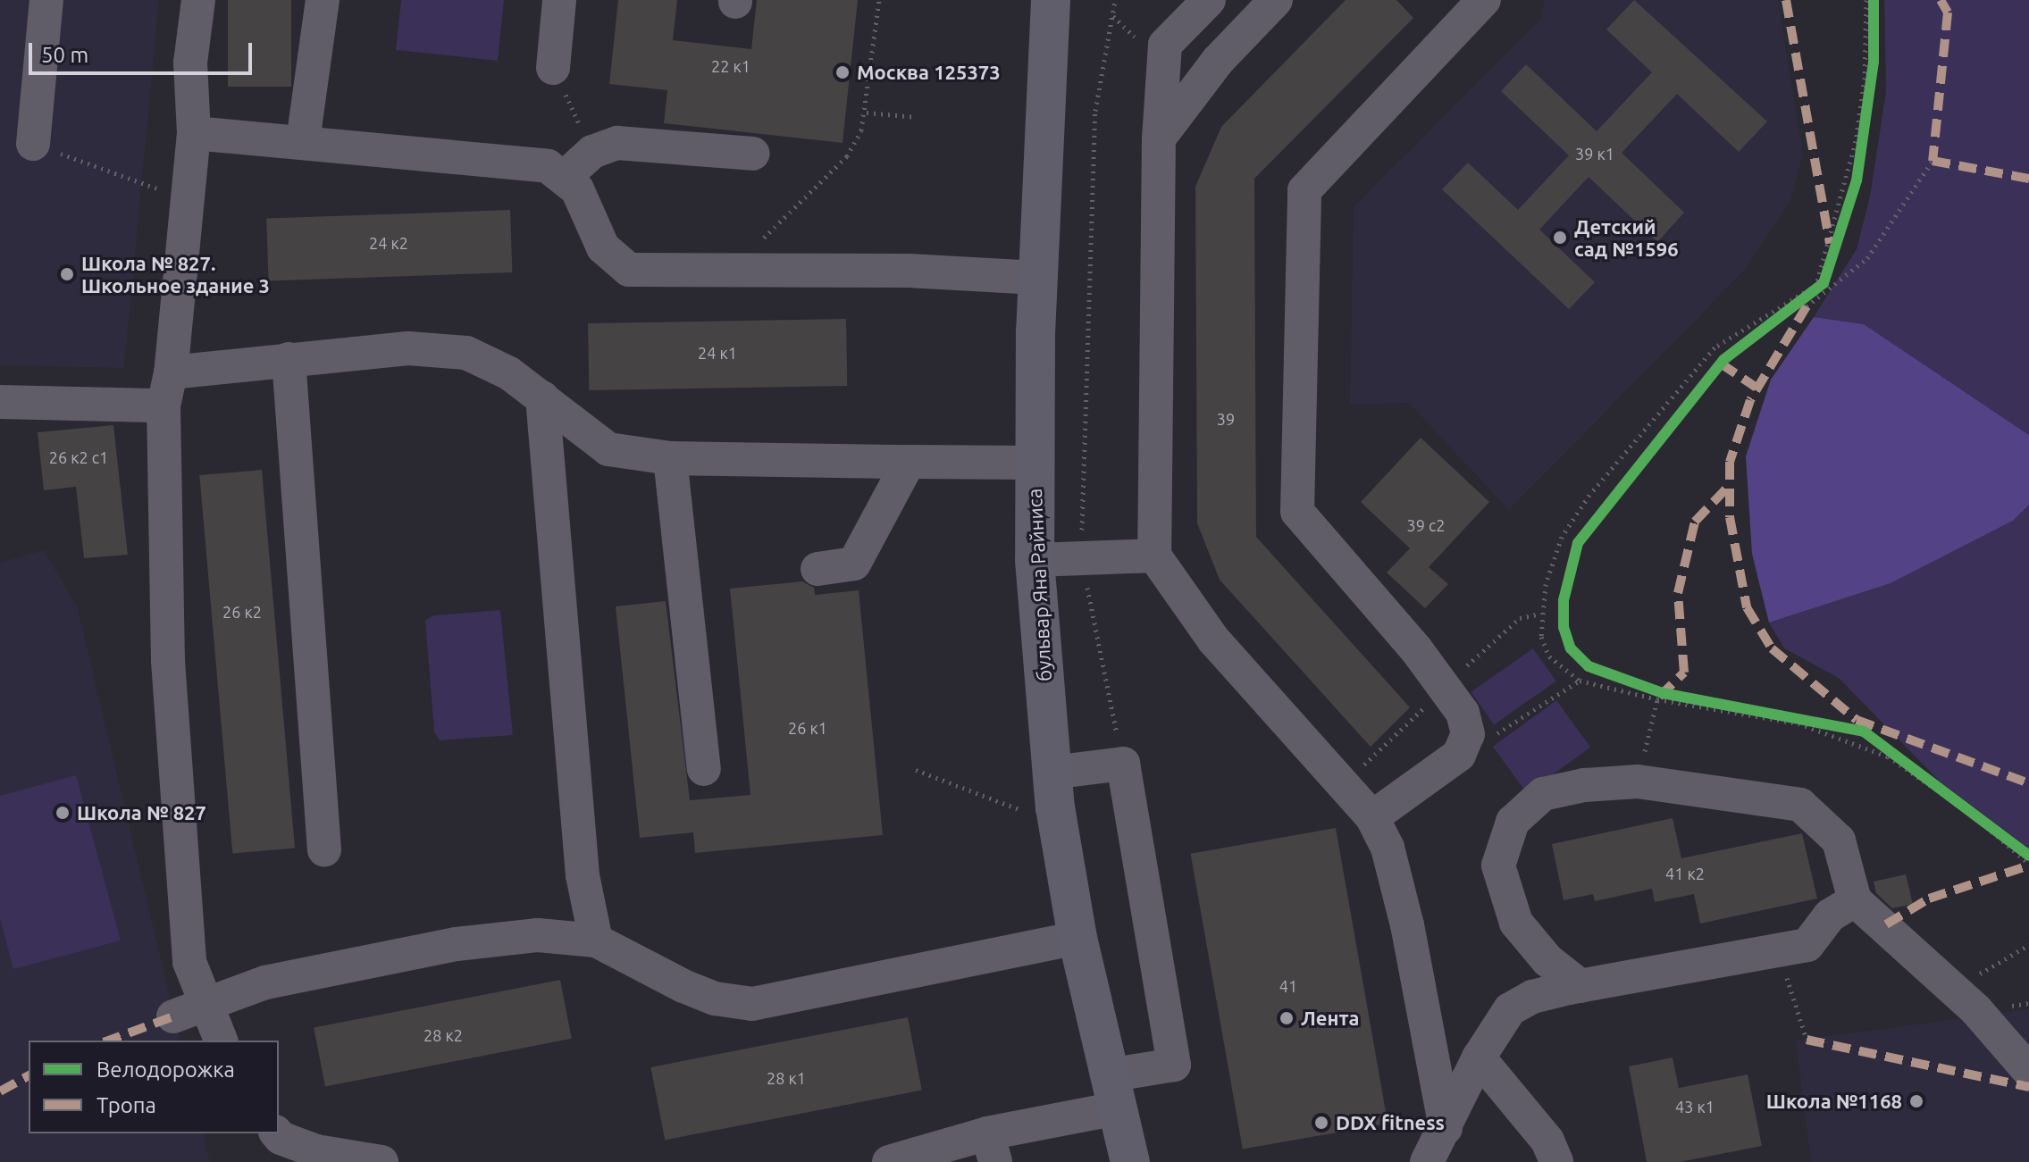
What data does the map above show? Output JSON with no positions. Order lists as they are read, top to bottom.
{
  "streets": {
    "main road": ["бульвар Яна Райниса"]
  },
  "places": [
    "Москва 125373",
    "Детский сад №1596",
    "Школа № 827. Школьное здание 3",
    "Школа № 827",
    "Лента",
    "Школа №1168",
    "DDX fitness"
  ],
  "house_numbers": [
    "22 к1",
    "39 к1",
    "24 к2",
    "24 к1",
    "39",
    "26 к2 с1",
    "39 с2",
    "26 к2",
    "26 к1",
    "41 к2",
    "41",
    "28 к2",
    "28 к1",
    "43 к1"
  ],
  "legend": ["Велодорожка", "Тропа"],
  "scale_bar": "50 m"
}
